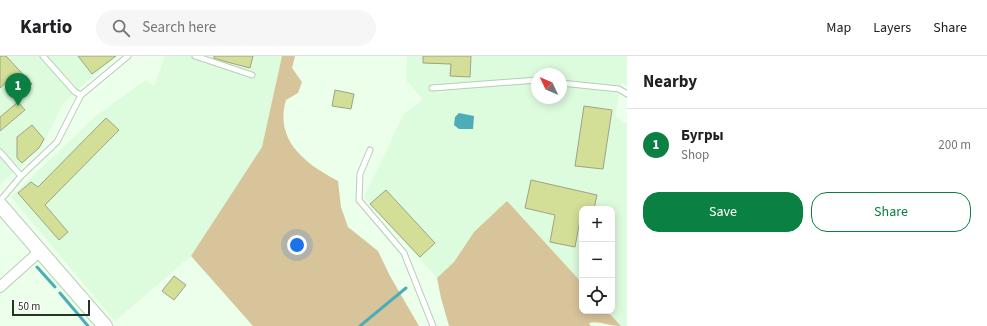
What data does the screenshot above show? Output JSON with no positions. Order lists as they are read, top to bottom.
{
  "scale_bar": "50 m",
  "north": "top left",
  "page": {
    "header": "Kartio",
    "search": "Search here",
    "nav": ["Map", "Layers", "Share"],
    "heading": "Nearby",
    "pins": "1",
    "list": [
      {
        "mark": "1",
        "name": "Бугры",
        "note": "Shop",
        "value": "200 m"
      }
    ],
    "buttons": ["Save", "Share"],
    "map_buttons": ["+", "−"],
    "scale": "50 m"
  }
}
